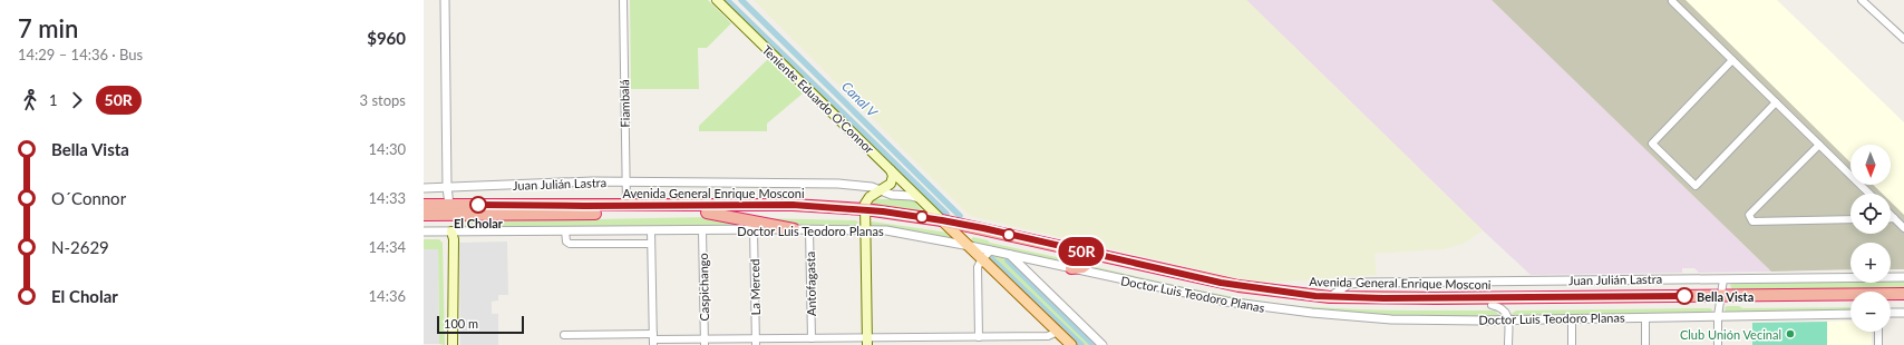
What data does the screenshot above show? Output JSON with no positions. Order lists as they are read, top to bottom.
{
  "streets": {
    "highway": ["Avenida General Enrique Mosconi"],
    "main road": ["Teniente Eduardo O'Connor"],
    "street": [
      "Fiambalá",
      "Juan Julián Lastra",
      "Doctor Luis Teodoro Planas",
      "Antofagasta",
      "Caspichango",
      "La Merced"
    ]
  },
  "crossings": [
    ["Teniente Eduardo O'Connor", "Avenida General Enrique Mosconi"],
    ["Teniente Eduardo O'Connor", "Doctor Luis Teodoro Planas"],
    ["Fiambalá", "Juan Julián Lastra"],
    ["Fiambalá", "Avenida General Enrique Mosconi"],
    ["Juan Julián Lastra", "Avenida General Enrique Mosconi"],
    ["Doctor Luis Teodoro Planas", "Antofagasta"],
    ["Doctor Luis Teodoro Planas", "Caspichango"],
    ["Doctor Luis Teodoro Planas", "La Merced"]
  ],
  "water": ["Canal V"],
  "places": ["El Cholar", "Bella Vista", "Club Unión Vecinal"],
  "lines": ["bus line 50R"],
  "scale_bar": "100 m",
  "north": "bottom",
  "page": {
    "heading": ["7 min", "14:29 – 14:36 · Bus", "$960"],
    "on_map": "50R",
    "legs": ["1", "50R", "3 stops"],
    "list": [
      {
        "name": "Bella Vista",
        "value": "14:30"
      },
      {
        "name": "O´Connor",
        "value": "14:33"
      },
      {
        "name": "N-2629",
        "value": "14:34"
      },
      {
        "name": "El Cholar",
        "value": "14:36"
      }
    ],
    "map_buttons": ["+", "−"],
    "scale": "100 m"
  }
}
